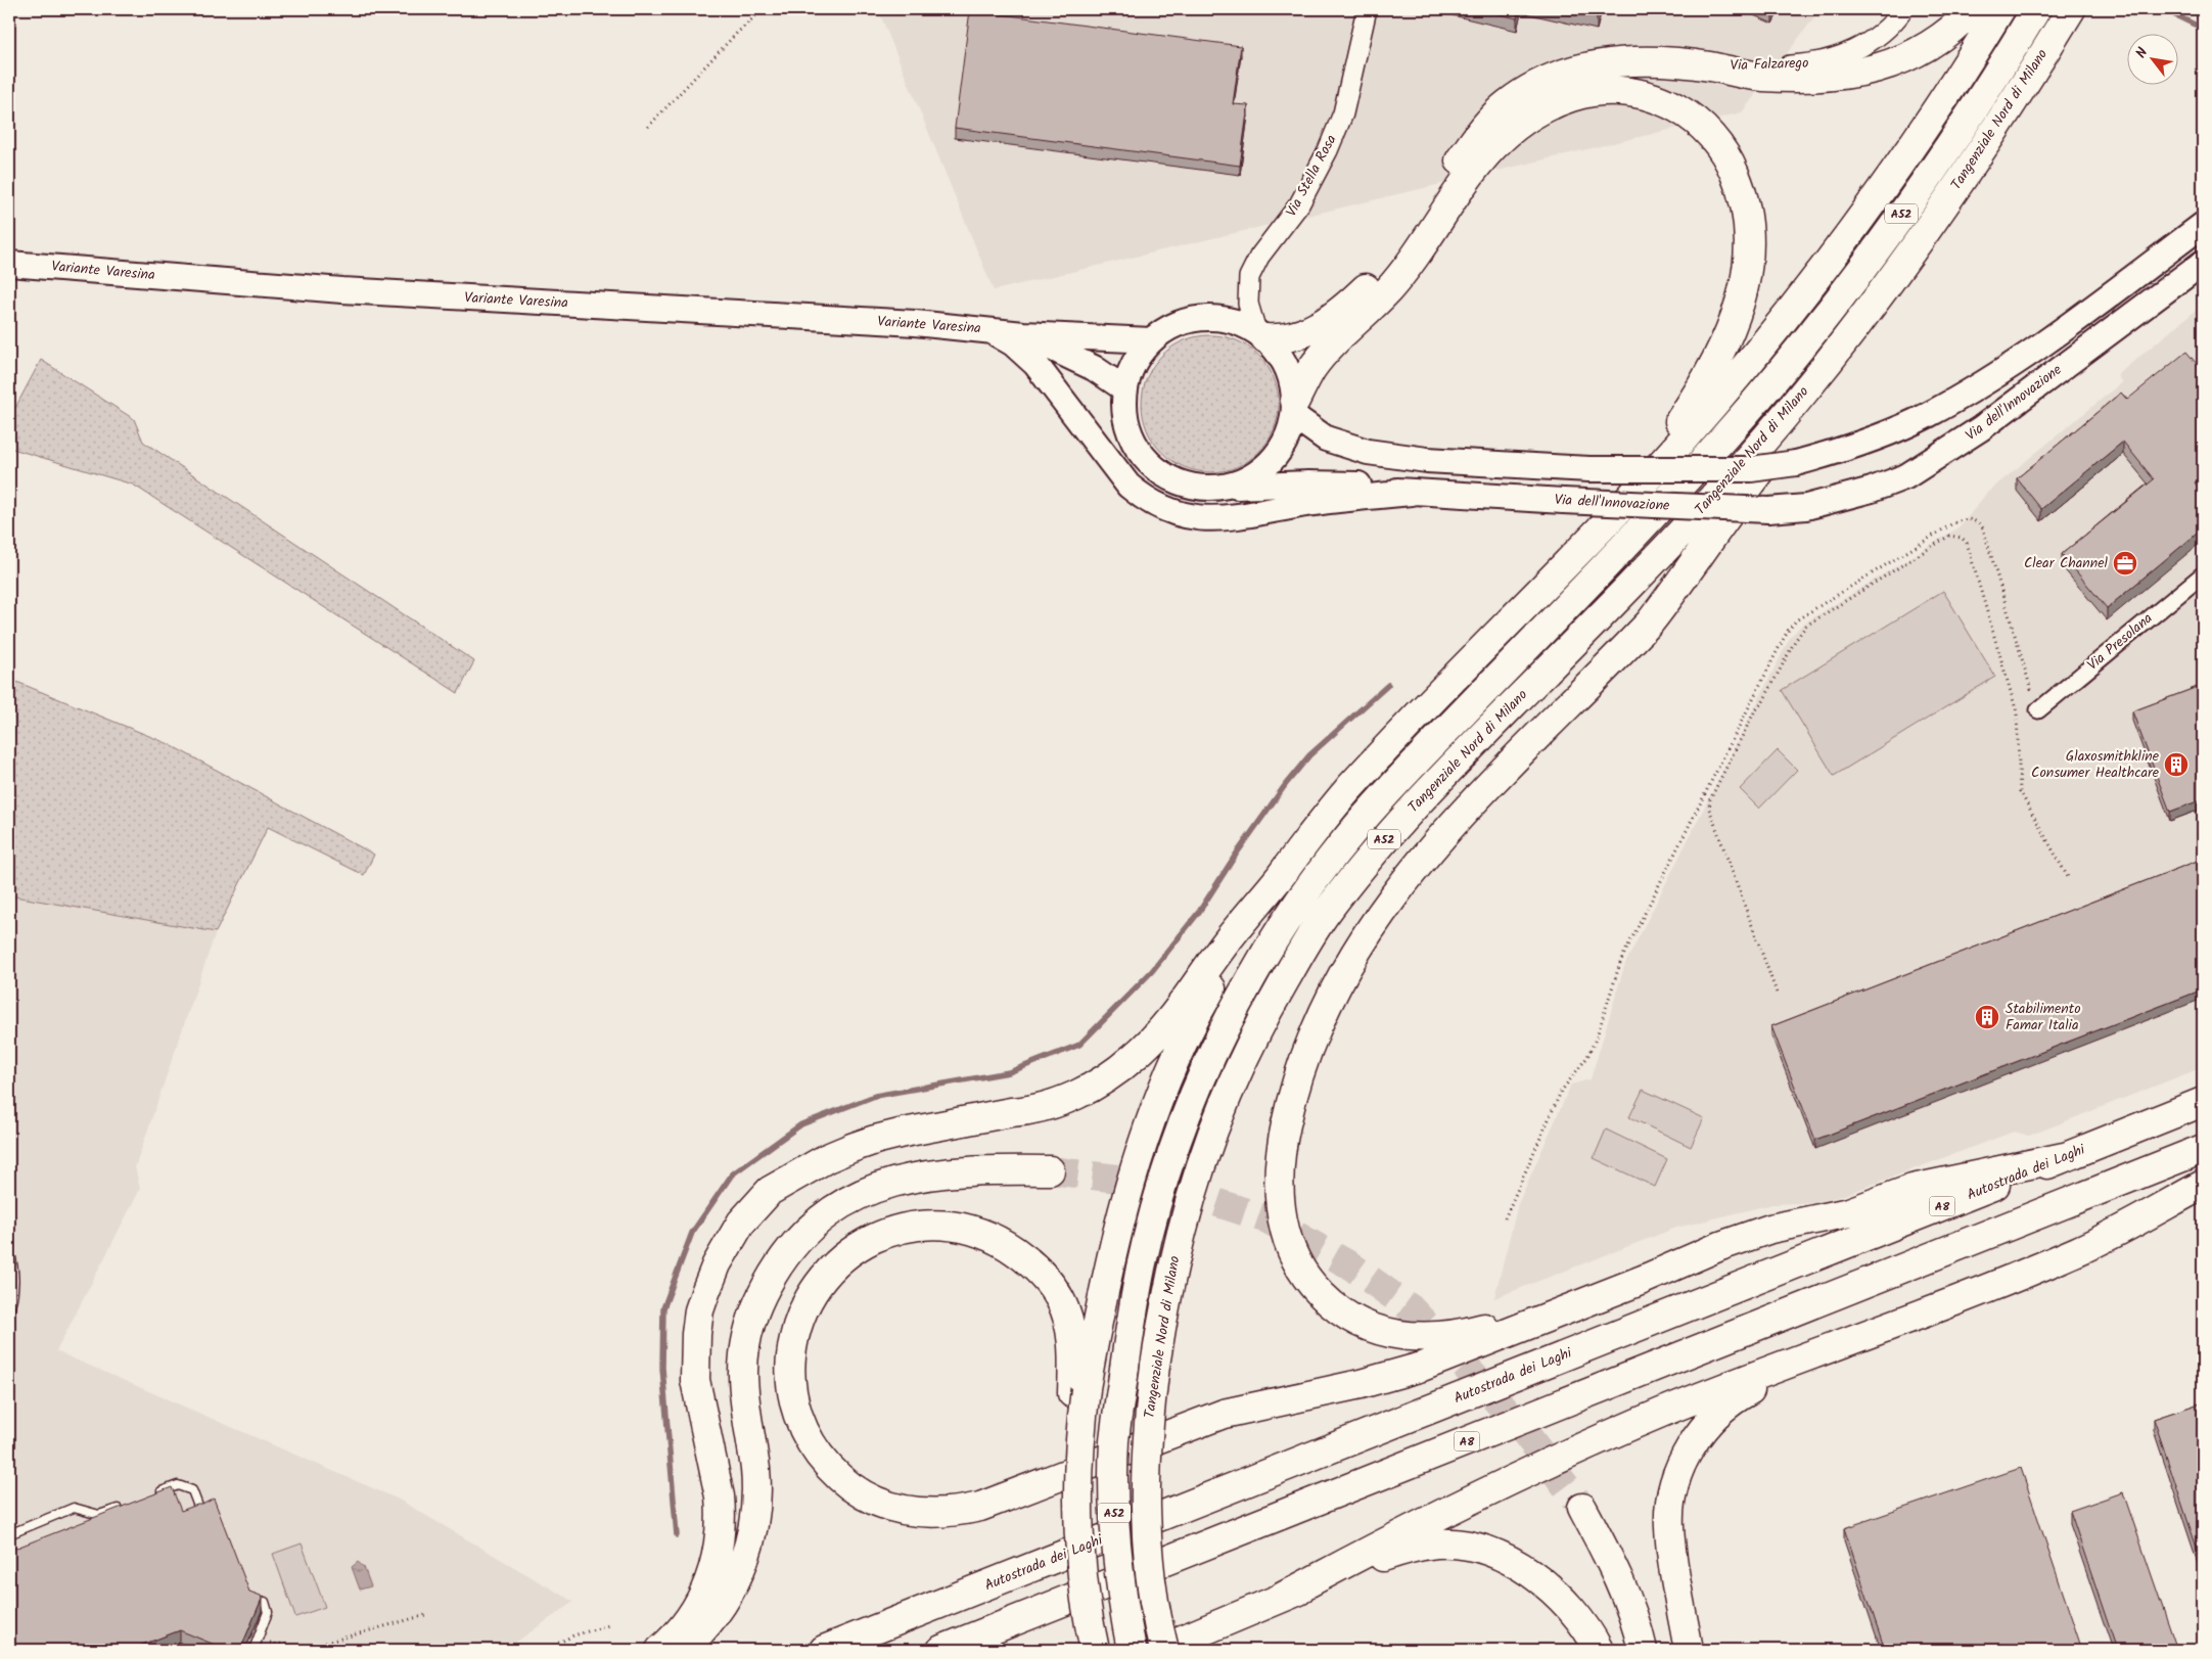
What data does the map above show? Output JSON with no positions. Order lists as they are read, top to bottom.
{
  "streets": {
    "highway": [
      "Tangenziale Nord di Milano",
      "A52",
      "Autostrada dei Laghi",
      "A8"
    ],
    "main road": ["Variante Varesina", "Via dell'Innovazione"],
    "street": ["Via Falzarego", "Via Stella Rosa", "Via Presolana"]
  },
  "crossings": [
    ["Via Stella Rosa", "Variante Varesina"],
    ["Via Stella Rosa", "Via dell'Innovazione"],
    ["Variante Varesina", "Via dell'Innovazione"]
  ],
  "places": {
    "office": ["Clear Channel"],
    "building": ["Glaxosmithkline Consumer Healthcare", "Stabilimento Famar Italia"]
  },
  "north": "top left"
}
